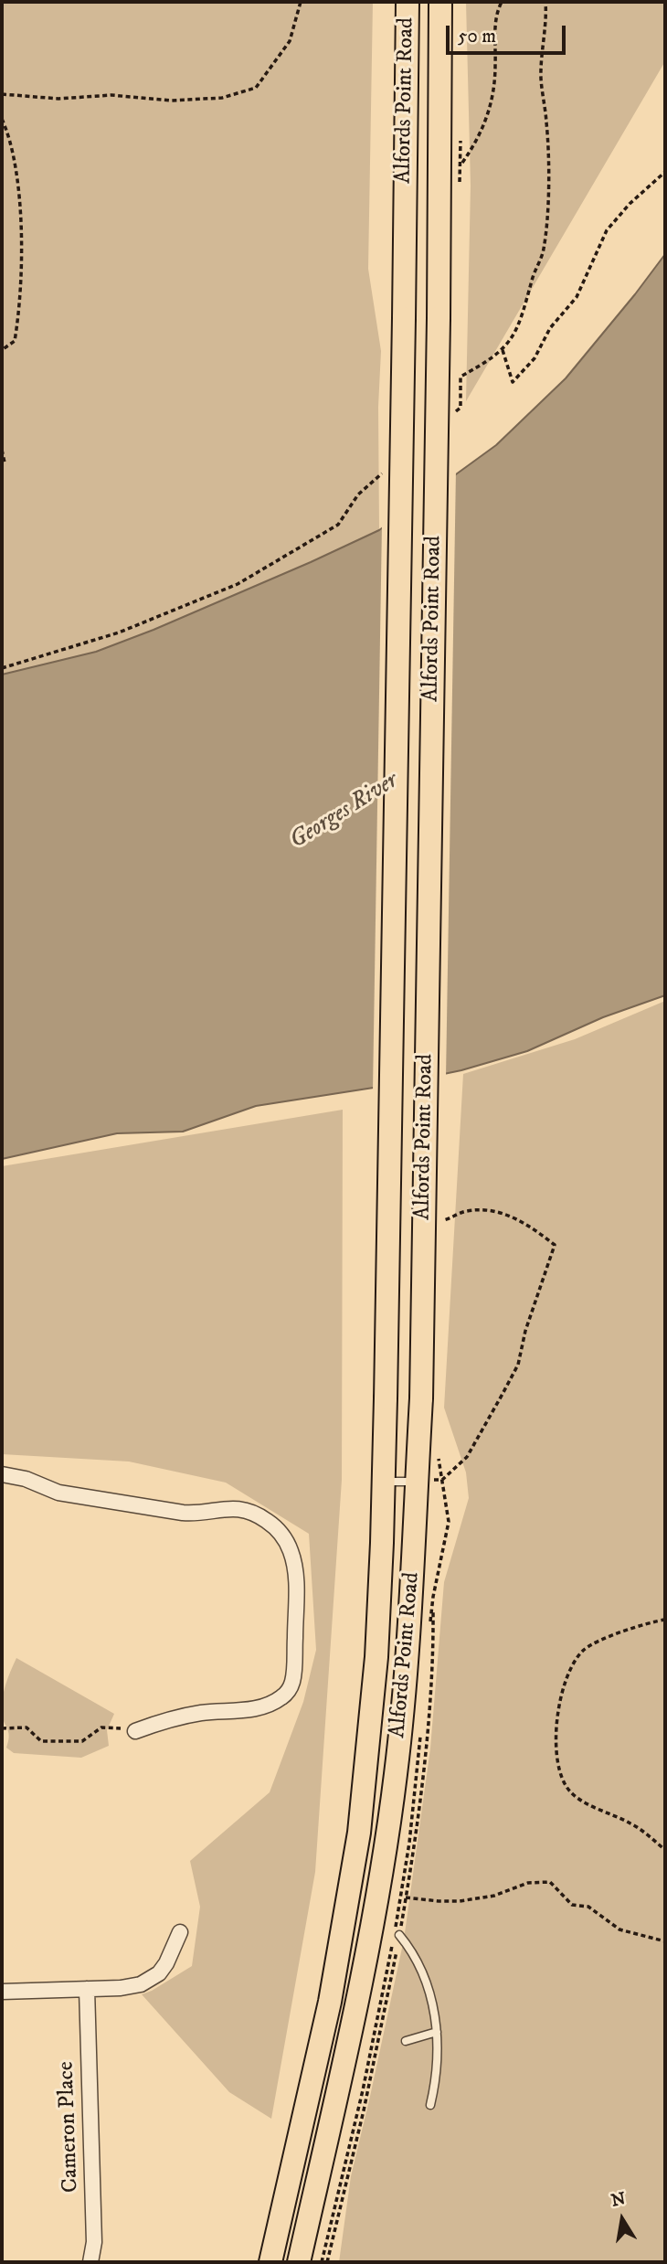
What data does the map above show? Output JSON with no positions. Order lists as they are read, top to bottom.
{
  "streets": {
    "highway": ["Alfords Point Road"],
    "street": ["Cameron Place"]
  },
  "water": ["Georges River"],
  "scale_bar": "50 m",
  "north": "top"
}
